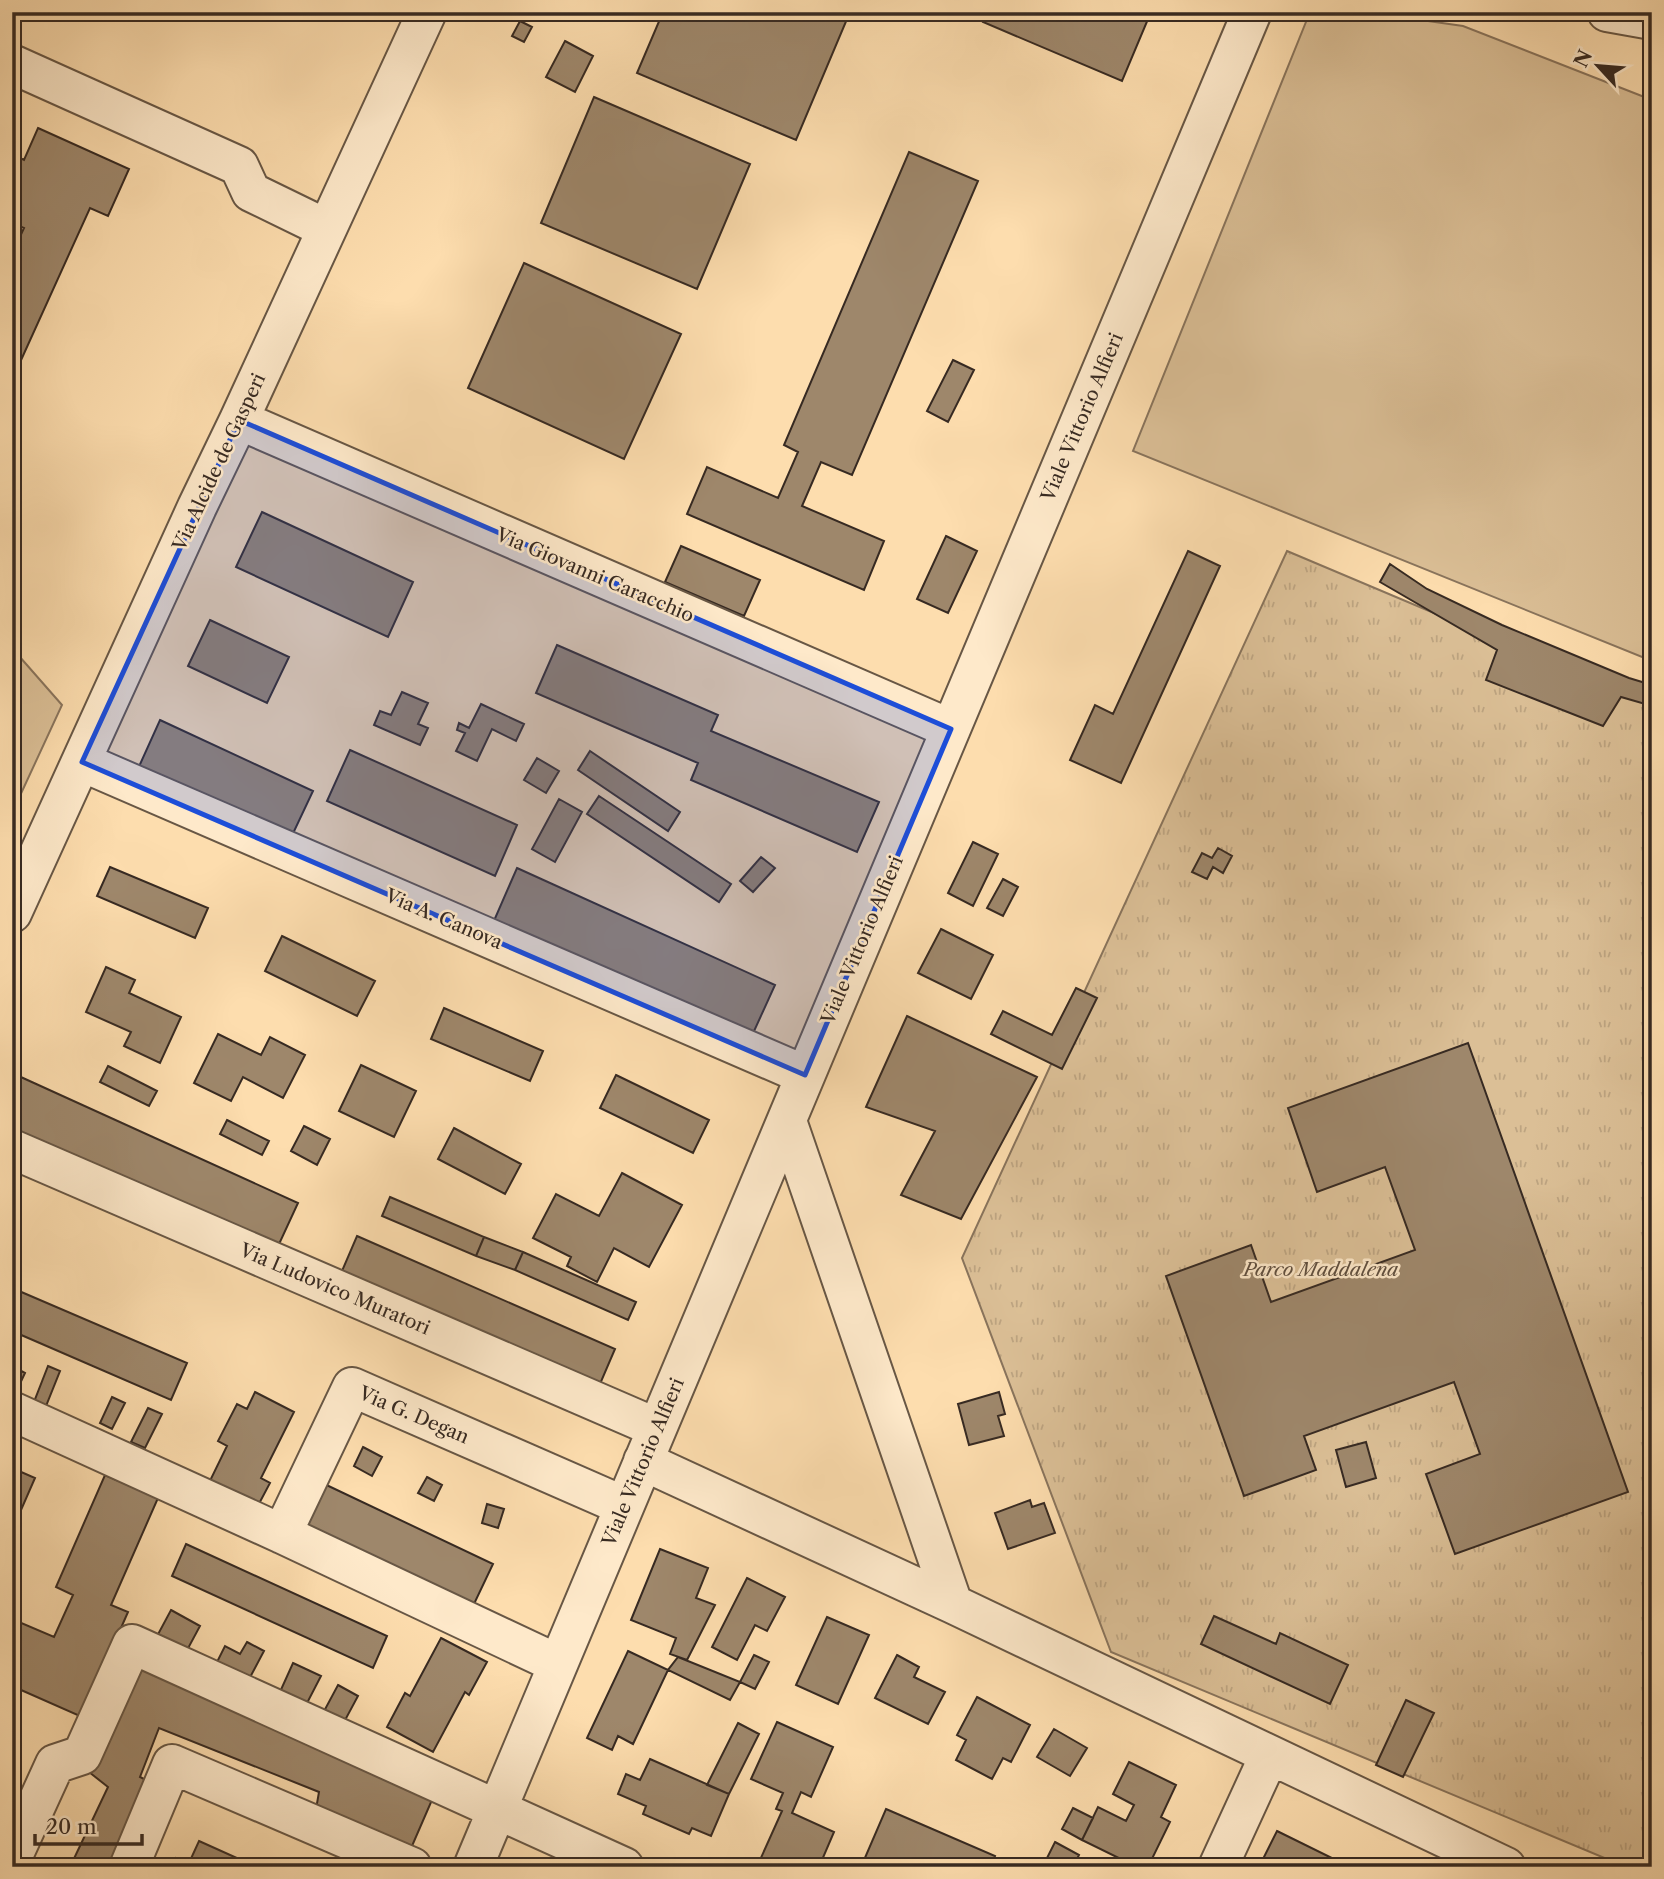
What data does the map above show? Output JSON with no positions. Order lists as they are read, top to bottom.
{
  "streets": {
    "street": [
      "Viale Vittorio Alfieri",
      "Via Alcide de Gasperi",
      "Via Giovanni Caracchio",
      "Via A. Canova",
      "Via Ludovico Muratori",
      "Via G. Degan"
    ]
  },
  "crossings": [
    ["Viale Vittorio Alfieri", "Via Giovanni Caracchio"],
    ["Viale Vittorio Alfieri", "Via A. Canova"],
    ["Viale Vittorio Alfieri", "Via Ludovico Muratori"],
    ["Viale Vittorio Alfieri", "Via G. Degan"],
    ["Via Alcide de Gasperi", "Via Giovanni Caracchio"],
    ["Via Alcide de Gasperi", "Via A. Canova"]
  ],
  "parks": ["Parco Maddalena"],
  "scale_bar": "20 m",
  "north": "top left"
}
